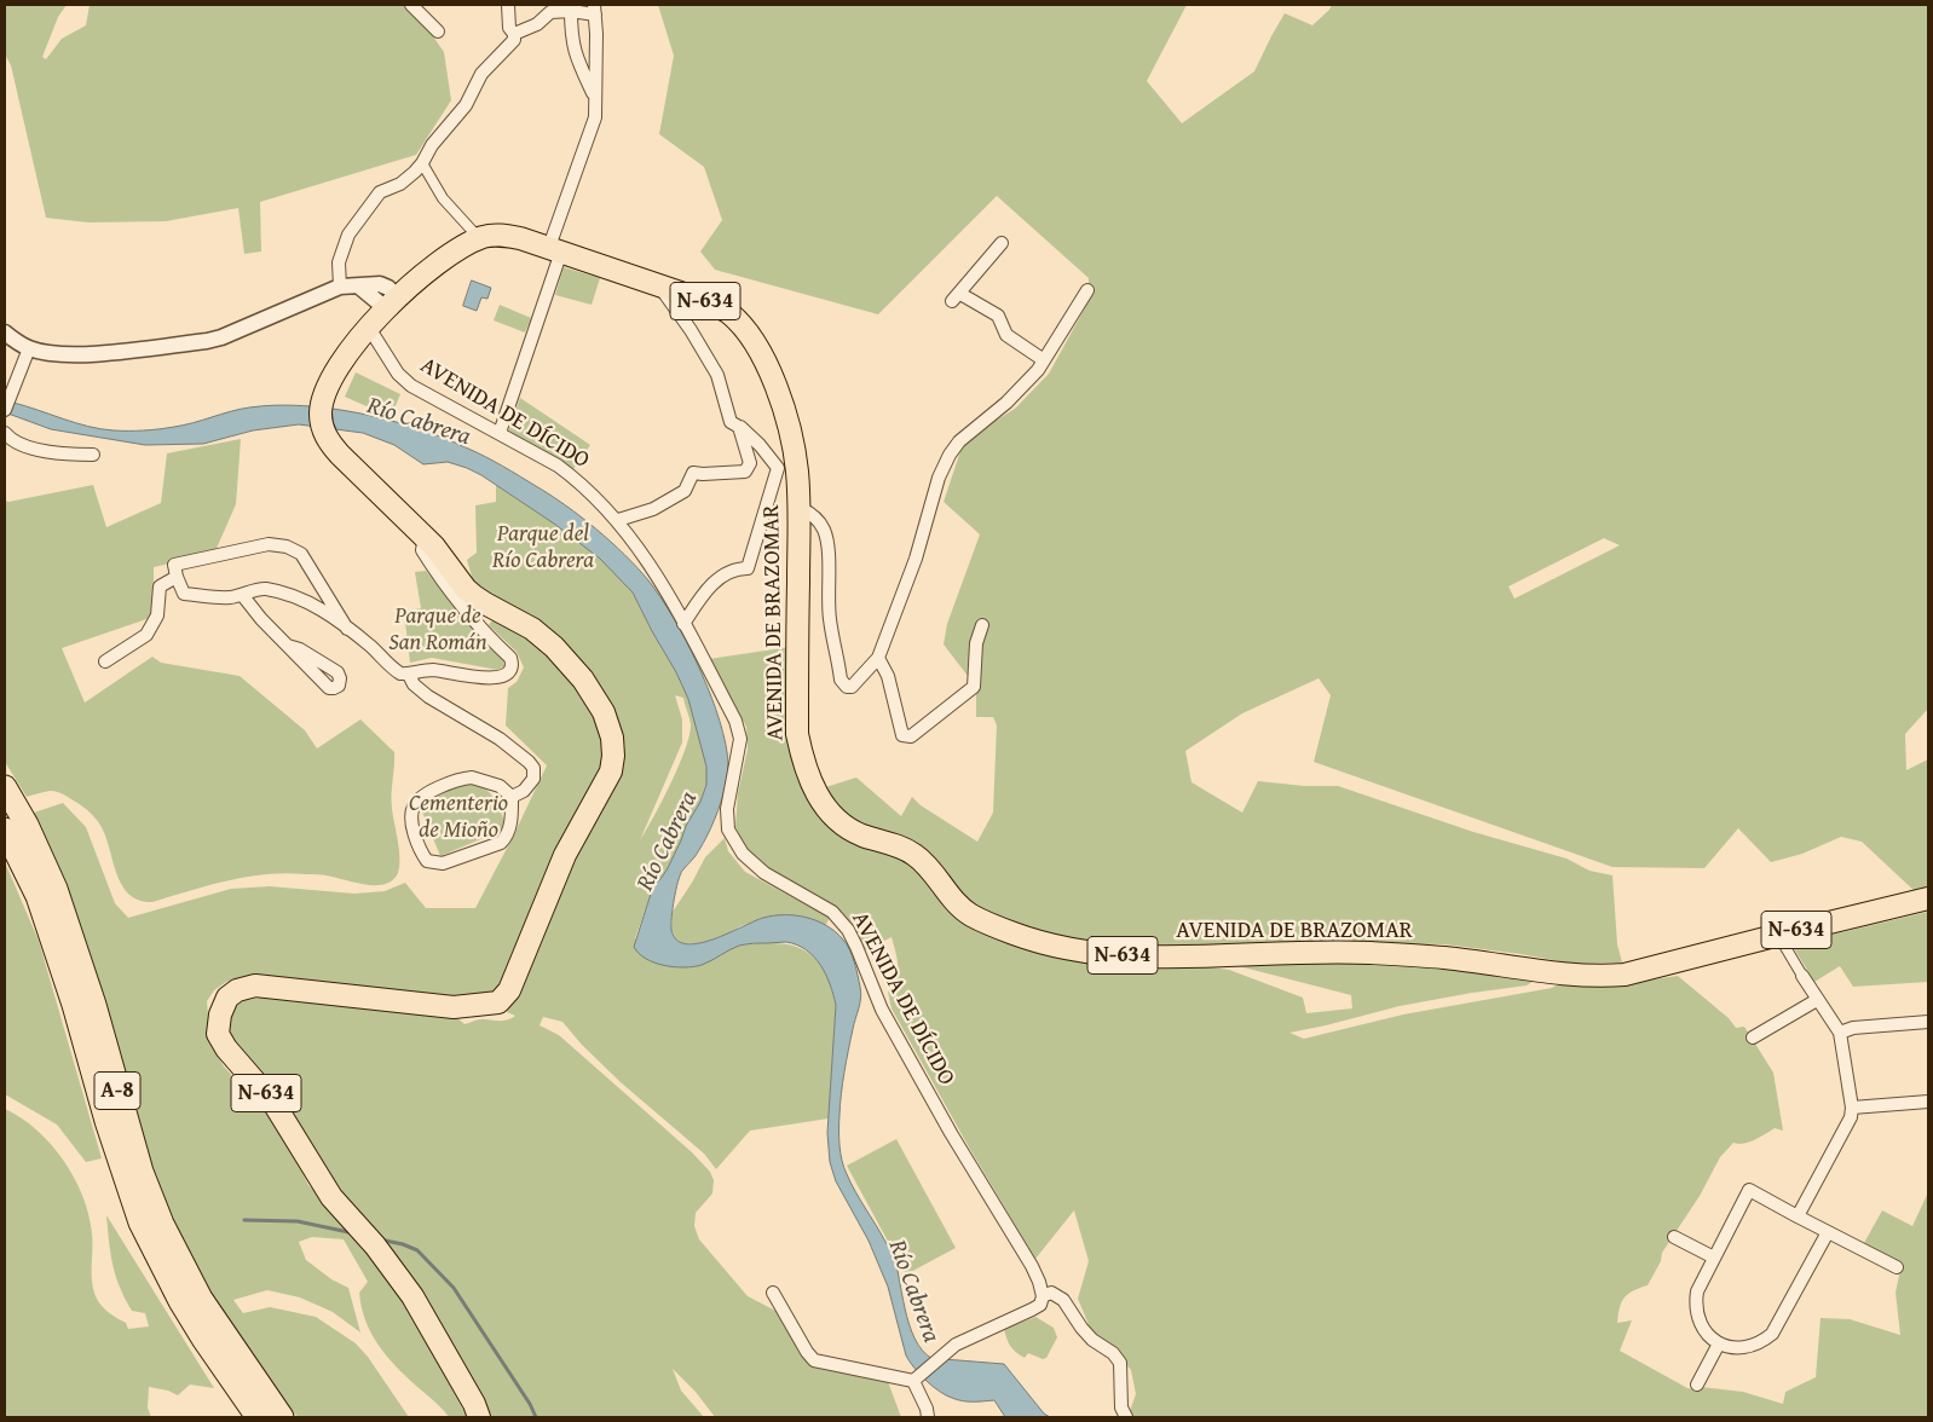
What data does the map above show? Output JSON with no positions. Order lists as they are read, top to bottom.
{
  "streets": {
    "highway": ["N-634", "AVENIDA DE BRAZOMAR", "A-8"],
    "street": ["AVENIDA DE DÍCIDO"]
  },
  "crossings": [
    ["N-634", "AVENIDA DE BRAZOMAR"],
    ["AVENIDA DE DÍCIDO", "AVENIDA DE BRAZOMAR"]
  ],
  "water": ["Río Cabrera"],
  "parks": ["Parque del Río Cabrera", "Parque de San Román", "Cementerio de Mioño"]
}
